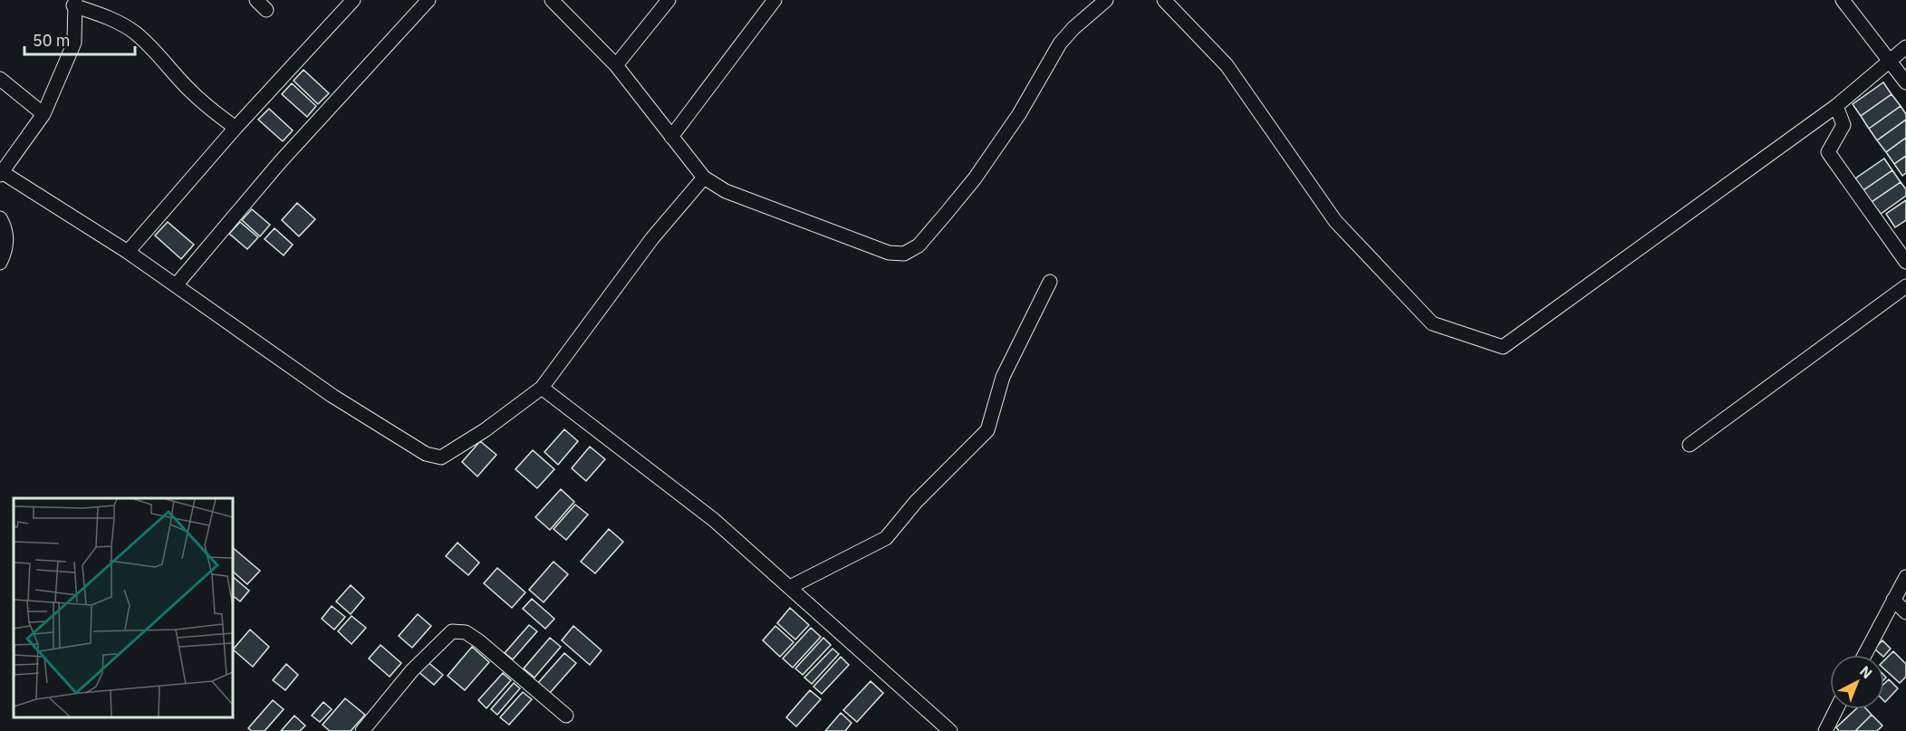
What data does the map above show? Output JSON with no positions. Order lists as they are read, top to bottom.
{
  "scale_bar": "50 m",
  "north": "top right"
}
